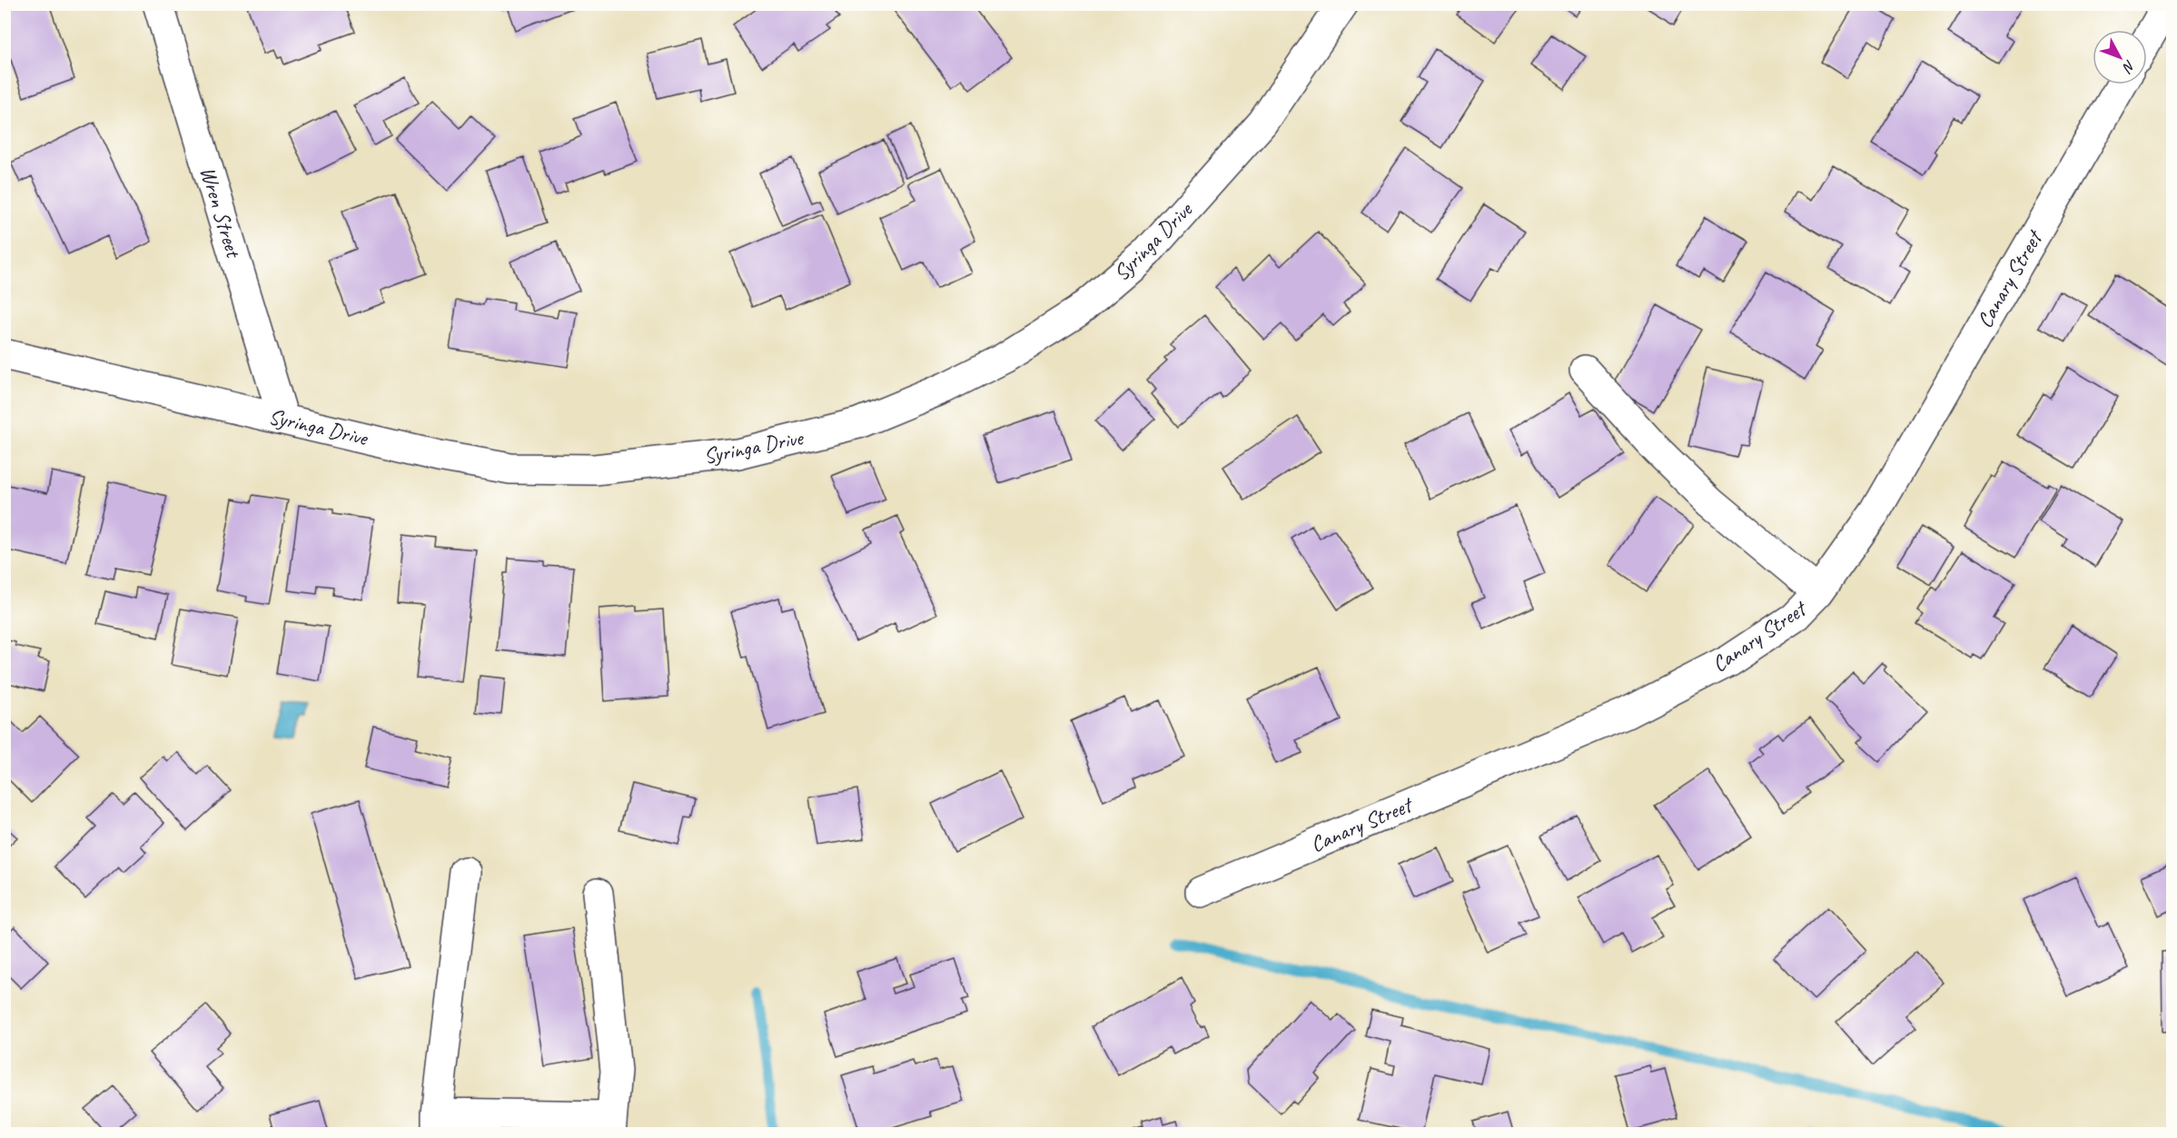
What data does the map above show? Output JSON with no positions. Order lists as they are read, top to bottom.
{
  "streets": {
    "street": ["Wren Street", "Syringa Drive", "Canary Street"]
  },
  "crossings": [
    ["Wren Street", "Syringa Drive"]
  ],
  "north": "bottom right"
}
